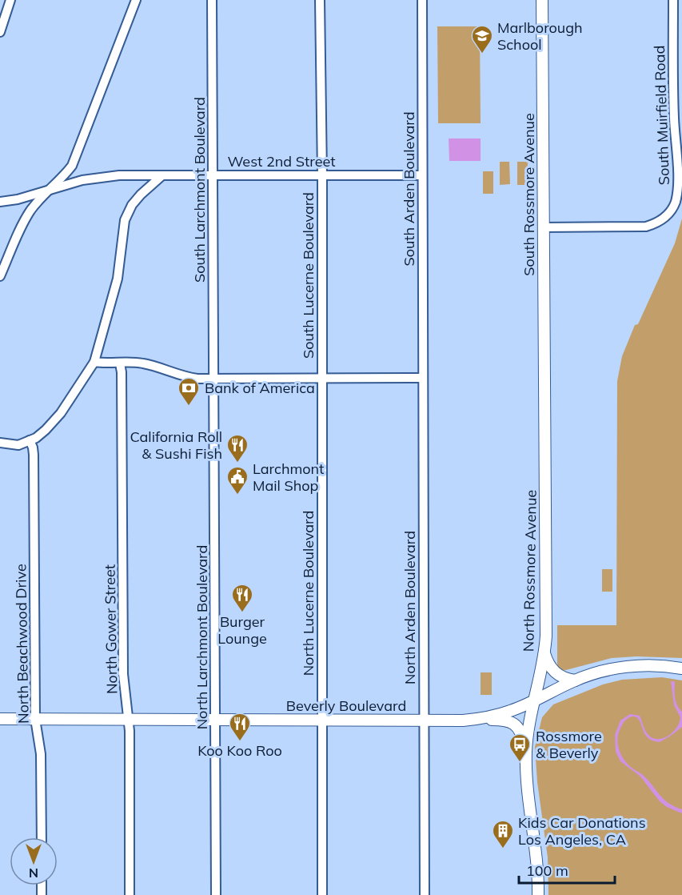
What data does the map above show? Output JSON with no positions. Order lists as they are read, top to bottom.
{
  "streets": {
    "main road": ["South Rossmore Avenue", "North Rossmore Avenue", "Beverly Boulevard"],
    "street": [
      "South Muirfield Road",
      "West 2nd Street",
      "South Arden Boulevard",
      "South Larchmont Boulevard",
      "South Lucerne Boulevard",
      "North Lucerne Boulevard",
      "North Arden Boulevard",
      "North Gower Street",
      "North Larchmont Boulevard",
      "North Beachwood Drive"
    ]
  },
  "crossings": [
    ["South Muirfield Road", "South Rossmore Avenue"],
    ["West 2nd Street", "South Arden Boulevard"],
    ["West 2nd Street", "South Larchmont Boulevard"],
    ["West 2nd Street", "South Lucerne Boulevard"],
    ["South Arden Boulevard", "North Arden Boulevard"],
    ["South Larchmont Boulevard", "North Larchmont Boulevard"],
    ["South Rossmore Avenue", "North Rossmore Avenue"],
    ["South Lucerne Boulevard", "North Lucerne Boulevard"],
    ["North Rossmore Avenue", "Beverly Boulevard"],
    ["North Lucerne Boulevard", "Beverly Boulevard"],
    ["North Arden Boulevard", "Beverly Boulevard"],
    ["North Gower Street", "Beverly Boulevard"],
    ["North Larchmont Boulevard", "Beverly Boulevard"],
    ["North Beachwood Drive", "Beverly Boulevard"]
  ],
  "places": {
    "school or university": ["Marlborough School"],
    "bank": ["Bank of America"],
    "restaurant": ["California Roll & Sushi Fish", "Burger Lounge", "Koo Koo Roo"],
    "public building": ["Larchmont Mail Shop"],
    "bus stop": ["Rossmore & Beverly"],
    "building": ["Kids Car Donations Los Angeles, CA"]
  },
  "scale_bar": "100 m",
  "north": "bottom"
}
